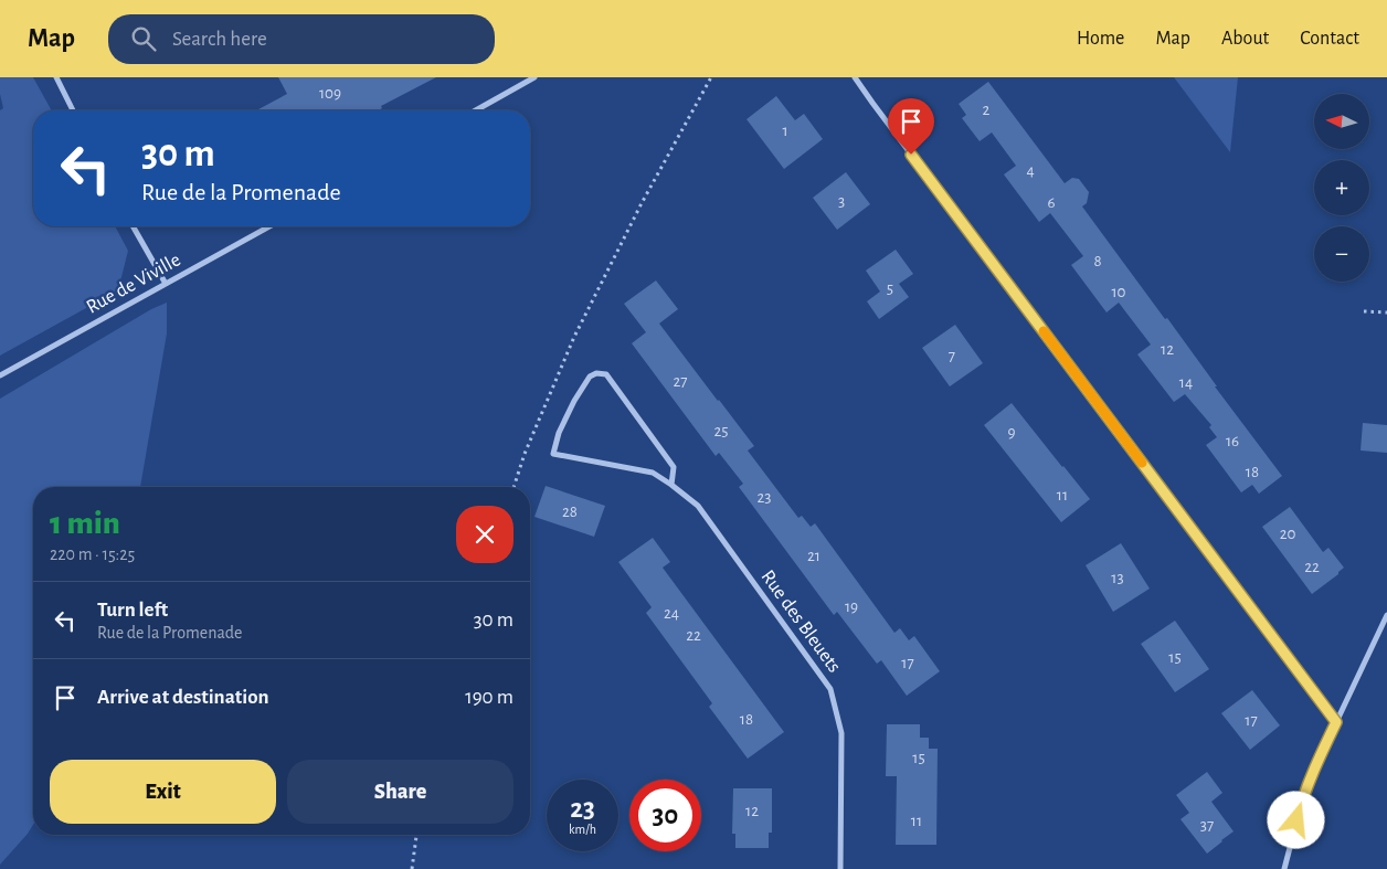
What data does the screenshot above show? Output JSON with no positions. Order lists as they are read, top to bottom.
{
  "streets": {
    "street": ["Rue de Viville", "Rue des Bleuets"]
  },
  "house_numbers": [
    "109",
    "2",
    "1",
    "4",
    "3",
    "6",
    "8",
    "5",
    "10",
    "12",
    "7",
    "27",
    "14",
    "25",
    "9",
    "16",
    "18",
    "11",
    "23",
    "28",
    "20",
    "21",
    "22",
    "13",
    "19",
    "24",
    "22",
    "15",
    "17",
    "18",
    "17",
    "15",
    "12",
    "11",
    "37"
  ],
  "north": "left",
  "page": {
    "header": "Map",
    "search": "Search here",
    "nav": [
      "Home",
      "Map",
      "About",
      "Contact"
    ],
    "map_buttons": ["+", "−"],
    "turn": ["30 m", "Rue de la Promenade"],
    "heading": ["1 min", "220 m · 15:25"],
    "list": [
      {
        "name": "Turn left",
        "note": "Rue de la Promenade",
        "value": "30 m"
      },
      {
        "name": "Arrive at destination",
        "value": "190 m"
      }
    ],
    "buttons": ["Exit", "Share"],
    "speed": "23 km/h",
    "limit": "30"
  }
}
